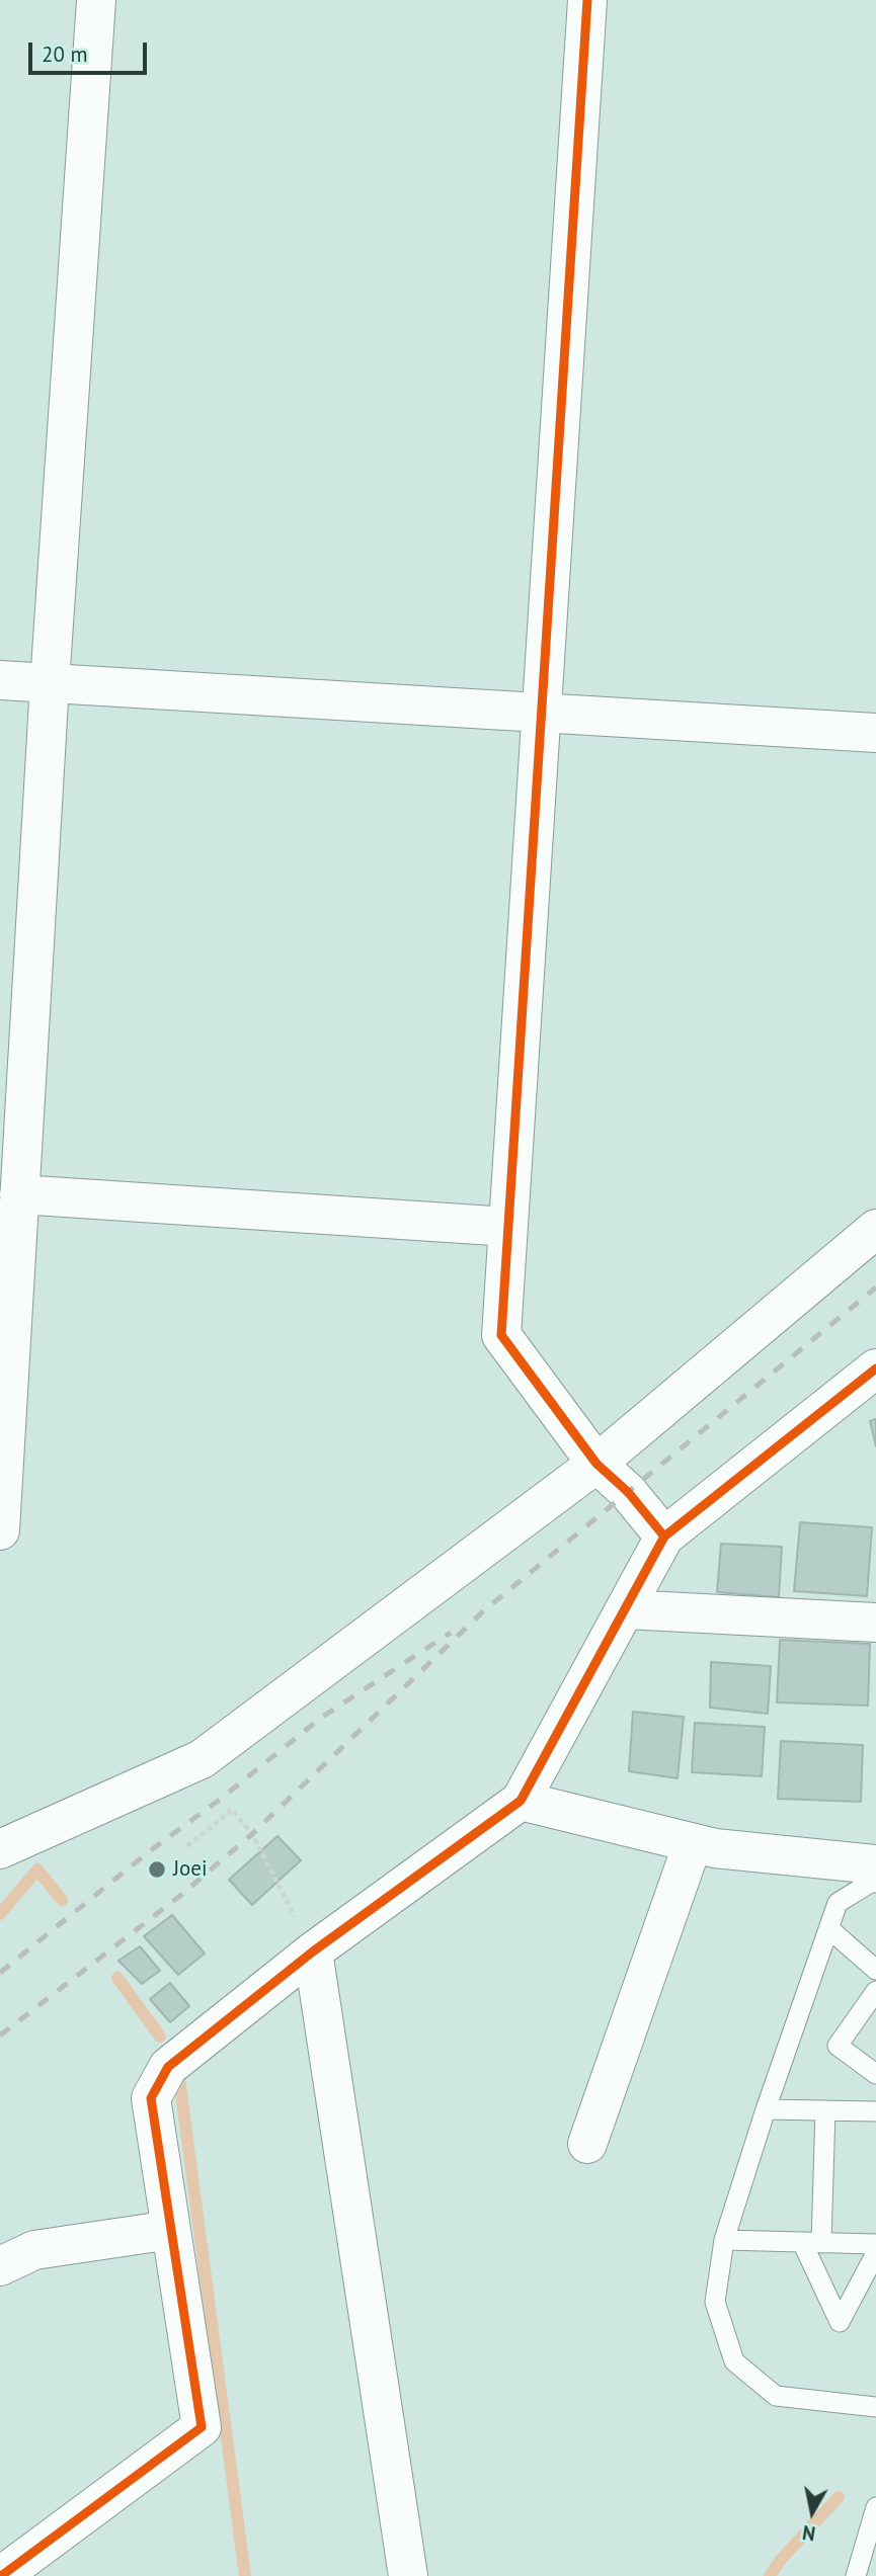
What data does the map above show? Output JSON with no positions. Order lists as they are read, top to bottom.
{
  "places": ["Joei"],
  "scale_bar": "20 m",
  "north": "bottom"
}
